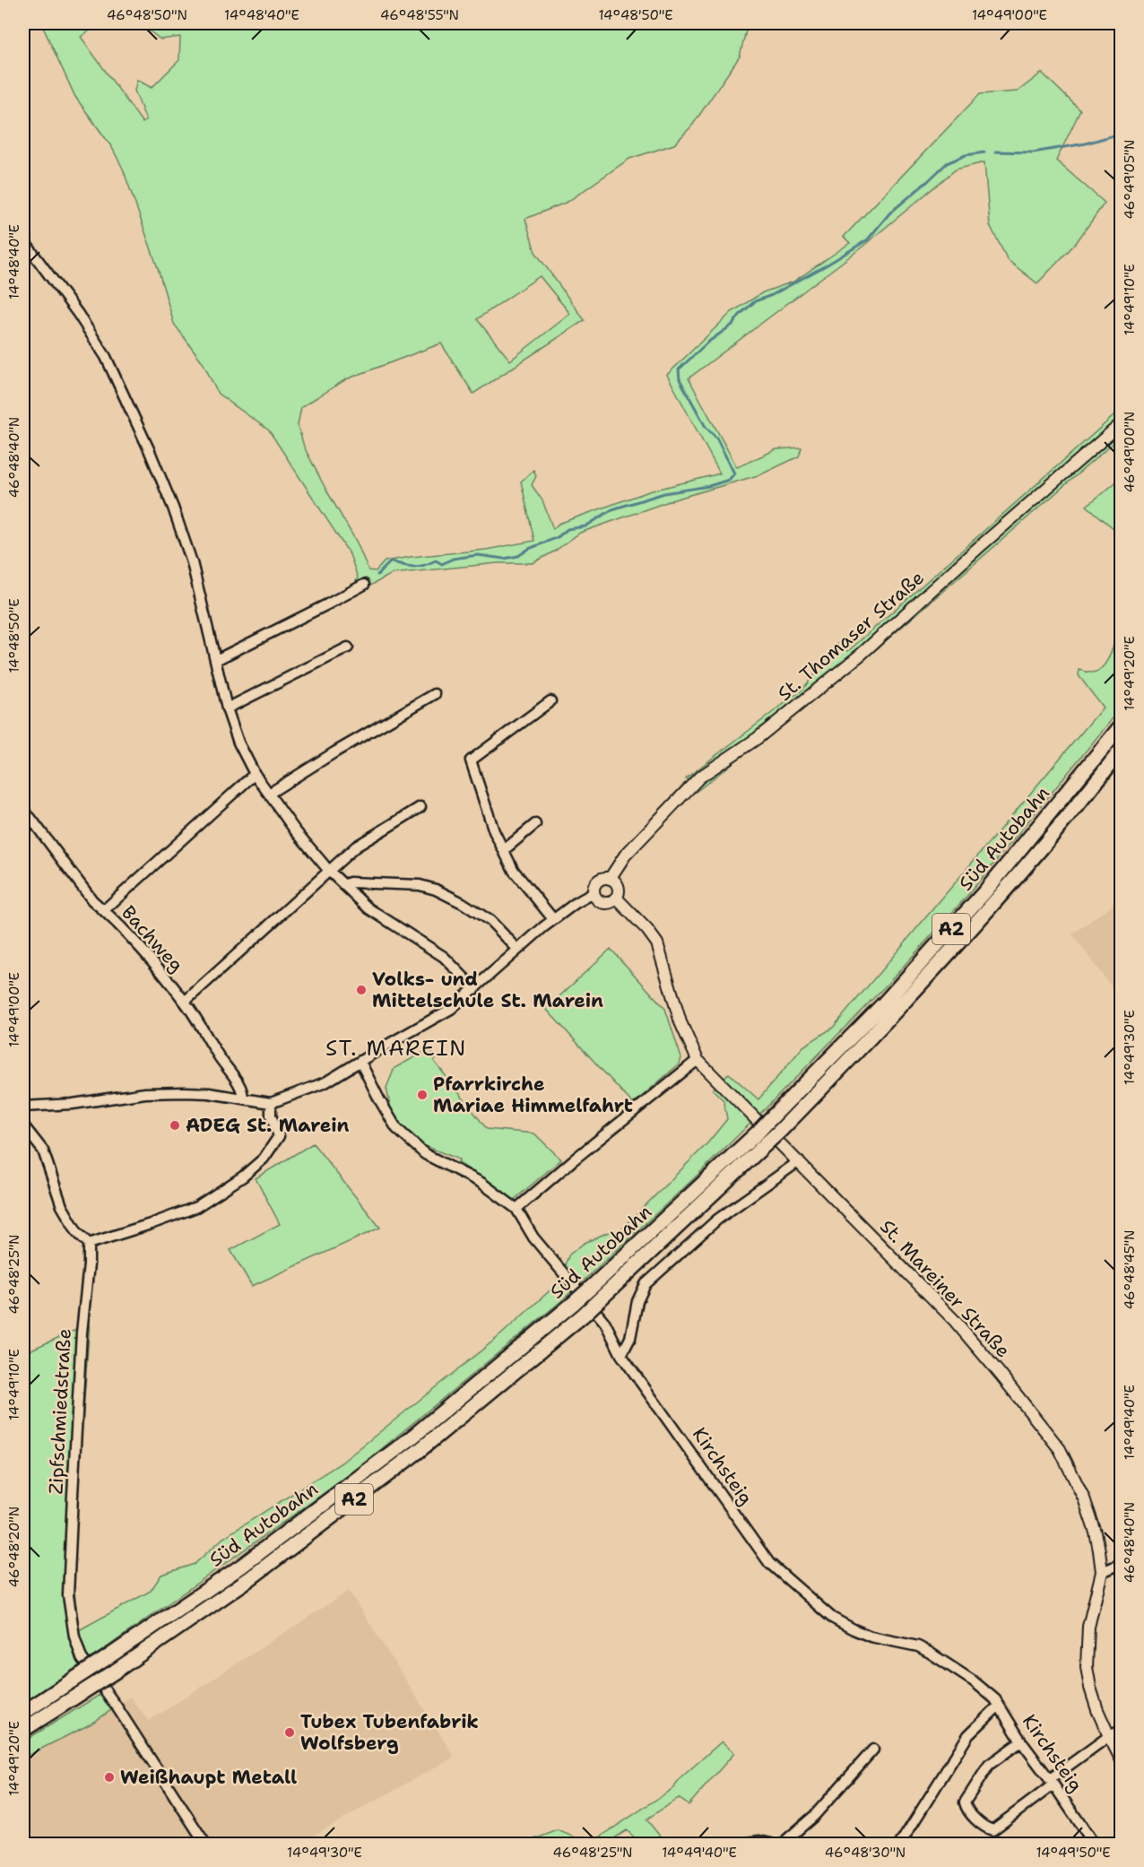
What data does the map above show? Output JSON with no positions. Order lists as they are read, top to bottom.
{
  "streets": {
    "highway": ["Süd Autobahn", "A2"],
    "main road": ["St. Thomaser Straße", "St. Mareiner Straße"],
    "street": ["Bachweg", "Zipfschmiedstraße", "Kirchsteig"]
  },
  "crossings": [
    ["St. Thomaser Straße", "St. Mareiner Straße"]
  ],
  "districts": ["ST. MAREIN"],
  "places": [
    "Volks- und Mittelschule St. Marein",
    "Pfarrkirche Mariae Himmelfahrt",
    "ADEG St. Marein",
    "Tubex Tubenfabrik Wolfsberg",
    "Weißhaupt Metall"
  ],
  "coordinates": [
    "46°48'50\"N",
    "14°48'40\"E",
    "46°48'55\"N",
    "14°48'50\"E",
    "14°49'00\"E",
    "46°49'05\"N",
    "14°49'10\"E",
    "46°49'00\"N",
    "46°48'40\"N",
    "14°49'20\"E",
    "14°49'30\"E",
    "46°48'45\"N",
    "46°48'25\"N",
    "14°49'40\"E",
    "46°48'20\"N",
    "46°48'30\"N",
    "14°49'50\"E"
  ]
}
